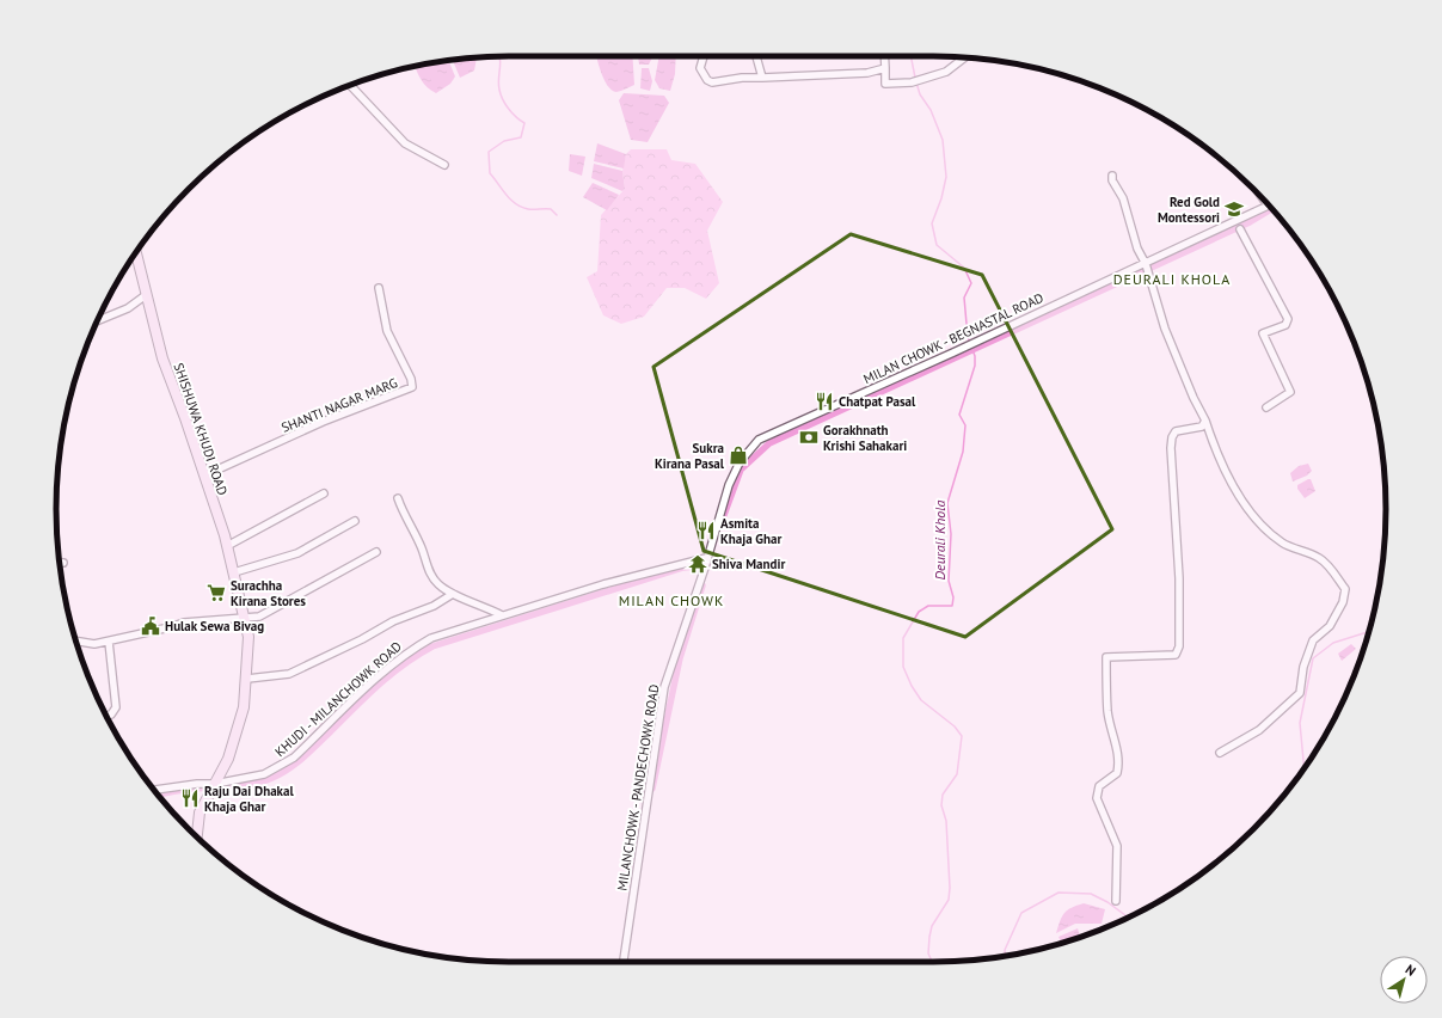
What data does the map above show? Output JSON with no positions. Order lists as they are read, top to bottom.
{
  "streets": {
    "main road": ["SHISHUWA KHUDI ROAD"],
    "street": [
      "MILAN CHOWK - BEGNASTAL ROAD",
      "SHANTI NAGAR MARG",
      "KHUDI - MILANCHOWK ROAD",
      "MILANCHOWK - PANDECHOWK ROAD"
    ]
  },
  "crossings": [
    ["MILAN CHOWK - BEGNASTAL ROAD", "KHUDI - MILANCHOWK ROAD"],
    ["MILAN CHOWK - BEGNASTAL ROAD", "MILANCHOWK - PANDECHOWK ROAD"],
    ["SHANTI NAGAR MARG", "SHISHUWA KHUDI ROAD"],
    ["SHISHUWA KHUDI ROAD", "KHUDI - MILANCHOWK ROAD"],
    ["KHUDI - MILANCHOWK ROAD", "MILANCHOWK - PANDECHOWK ROAD"]
  ],
  "districts": ["DEURALI KHOLA", "MILAN CHOWK"],
  "water": ["Deurali Khola"],
  "places": {
    "school or university": ["Red Gold Montessori"],
    "restaurant": ["Chatpat Pasal", "Asmita Khaja Ghar", "Raju Dai Dhakal Khaja Ghar"],
    "bank": ["Gorakhnath Krishi Sahakari"],
    "shop": ["Sukra Kirana Pasal"],
    "temple": ["Shiva Mandir"],
    "supermarket": ["Surachha Kirana Stores"],
    "public building": ["Hulak Sewa Bivag"]
  },
  "north": "top right"
}
